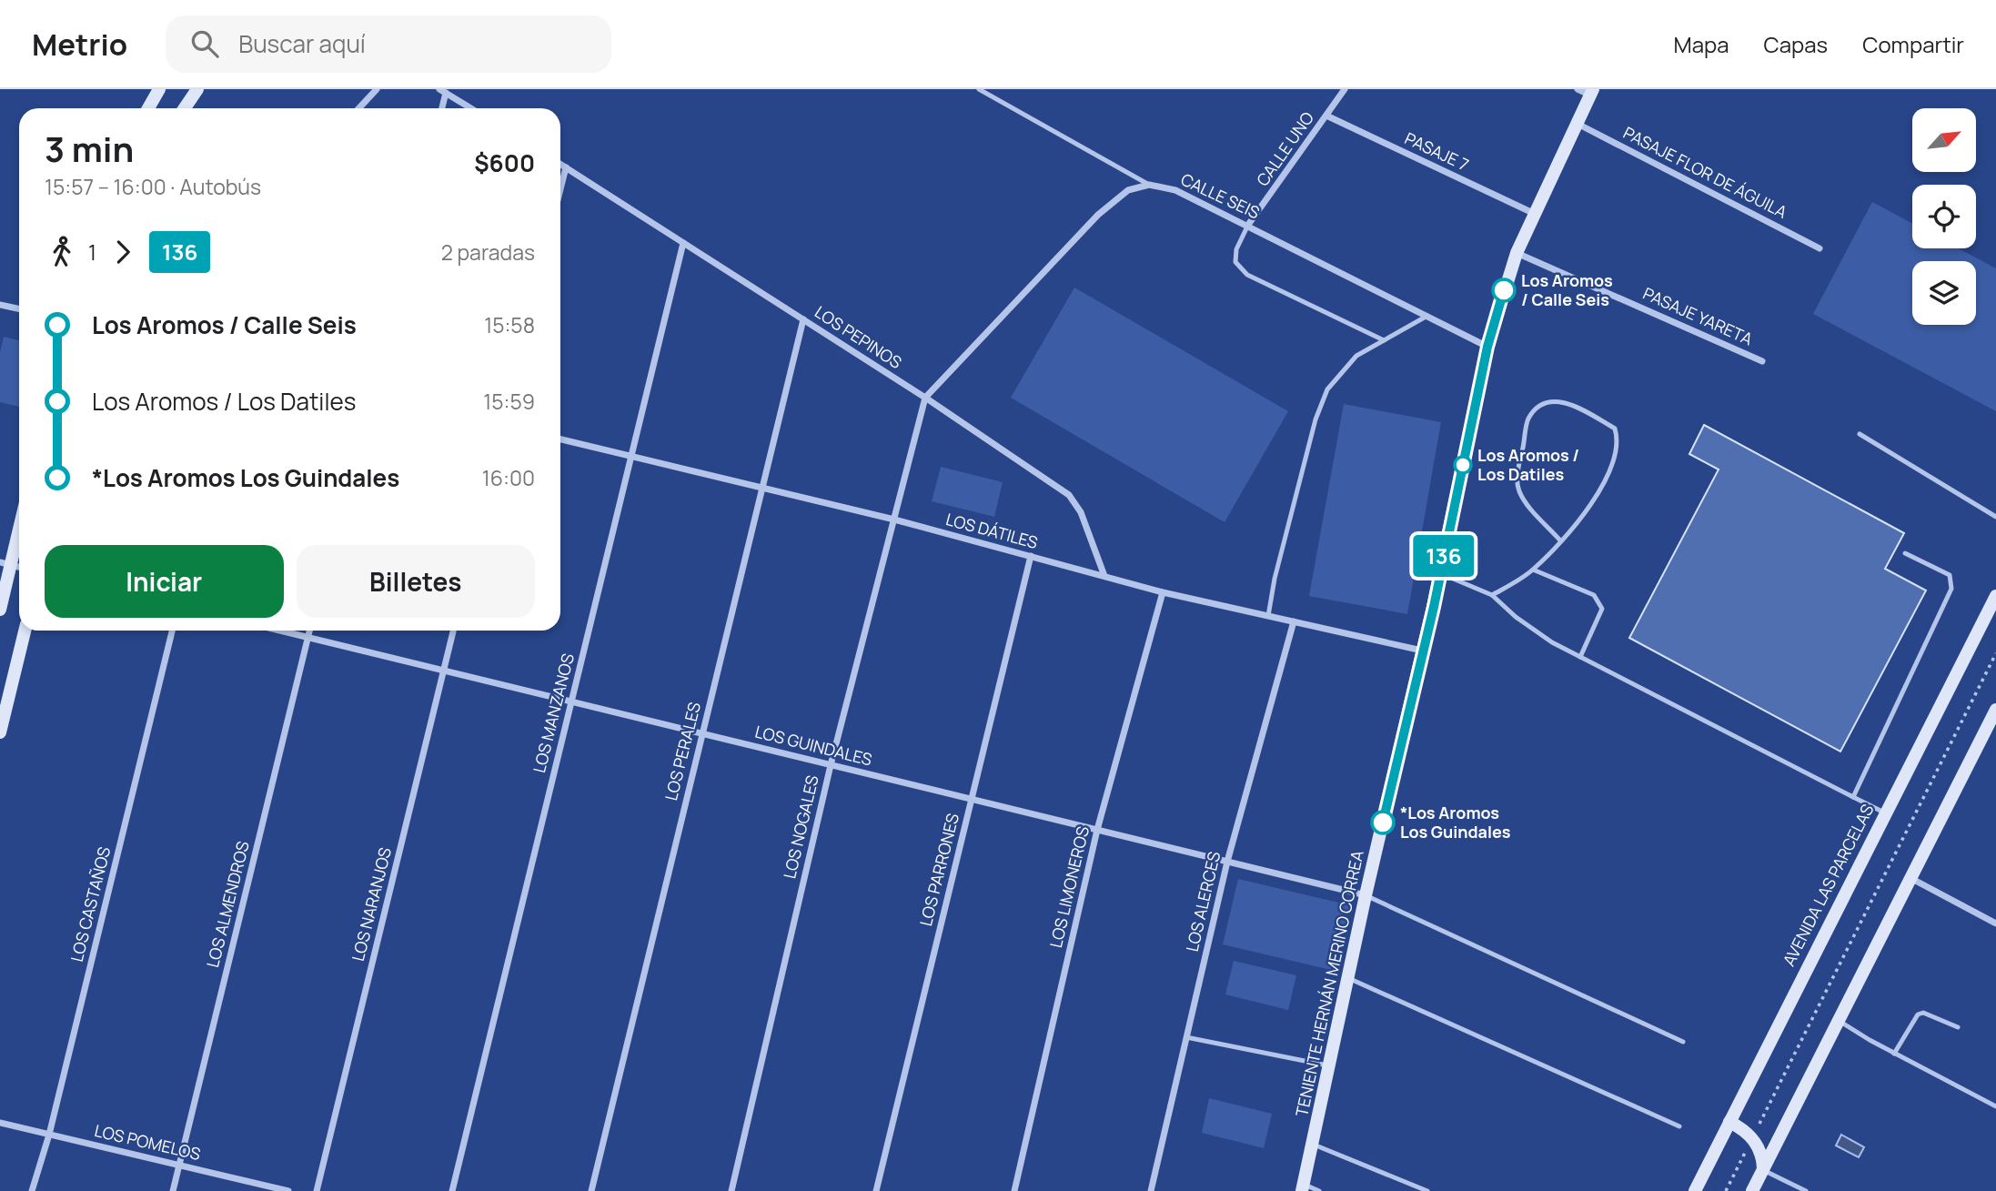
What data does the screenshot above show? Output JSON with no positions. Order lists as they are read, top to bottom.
{
  "streets": {
    "street": [
      "CALLE UNO",
      "PASAJE 7",
      "PASAJE FLOR DE ÁGUILA",
      "CALLE SEIS",
      "PASAJE YARETA",
      "LOS PEPINOS",
      "LOS DÁTILES",
      "LOS MANZANOS",
      "LOS GUINDALES",
      "LOS PERALES",
      "LOS NOGALES",
      "LOS PARRONES",
      "AVENIDA LAS PARCELAS",
      "LOS LIMONEROS",
      "LOS ALERCES",
      "LOS CASTAÑOS",
      "LOS ALMENDROS",
      "LOS NARANJOS",
      "TENIENTE HERNÁN MERINO CORREA",
      "LOS POMELOS"
    ]
  },
  "crossings": [
    ["CALLE UNO", "PASAJE 7"],
    ["CALLE UNO", "CALLE SEIS"],
    ["PASAJE 7", "TENIENTE HERNÁN MERINO CORREA"],
    ["PASAJE FLOR DE ÁGUILA", "TENIENTE HERNÁN MERINO CORREA"],
    ["CALLE SEIS", "TENIENTE HERNÁN MERINO CORREA"],
    ["PASAJE YARETA", "TENIENTE HERNÁN MERINO CORREA"],
    ["LOS PEPINOS", "LOS DÁTILES"],
    ["LOS PEPINOS", "LOS MANZANOS"],
    ["LOS PEPINOS", "LOS PERALES"],
    ["LOS PEPINOS", "LOS NOGALES"],
    ["LOS DÁTILES", "LOS MANZANOS"],
    ["LOS DÁTILES", "LOS PERALES"],
    ["LOS DÁTILES", "LOS NOGALES"],
    ["LOS DÁTILES", "LOS PARRONES"],
    ["LOS DÁTILES", "LOS LIMONEROS"],
    ["LOS DÁTILES", "LOS ALERCES"],
    ["LOS DÁTILES", "TENIENTE HERNÁN MERINO CORREA"],
    ["LOS MANZANOS", "LOS GUINDALES"],
    ["LOS GUINDALES", "LOS PERALES"],
    ["LOS GUINDALES", "LOS NOGALES"],
    ["LOS GUINDALES", "LOS PARRONES"],
    ["LOS GUINDALES", "LOS LIMONEROS"],
    ["LOS GUINDALES", "LOS ALERCES"],
    ["LOS GUINDALES", "LOS ALMENDROS"],
    ["LOS GUINDALES", "LOS NARANJOS"],
    ["LOS GUINDALES", "TENIENTE HERNÁN MERINO CORREA"],
    ["LOS CASTAÑOS", "LOS POMELOS"],
    ["LOS ALMENDROS", "LOS POMELOS"]
  ],
  "places": ["Los Aromos / Calle Seis", "Los Aromos / Los Datiles", "*Los Aromos Los Guindales"],
  "lines": ["bus line 136"],
  "north": "top right",
  "page": {
    "header": "Metrio",
    "search": "Buscar aquí",
    "nav": ["Mapa", "Capas", "Compartir"],
    "on_map": "136",
    "heading": ["3 min", "15:57 – 16:00 · Autobús", "$600"],
    "legs": ["1", "136", "2 paradas"],
    "list": [
      {
        "name": "Los Aromos / Calle Seis",
        "value": "15:58"
      },
      {
        "name": "Los Aromos / Los Datiles",
        "value": "15:59"
      },
      {
        "name": "*Los Aromos Los Guindales",
        "value": "16:00"
      }
    ],
    "buttons": ["Iniciar", "Billetes"]
  }
}
